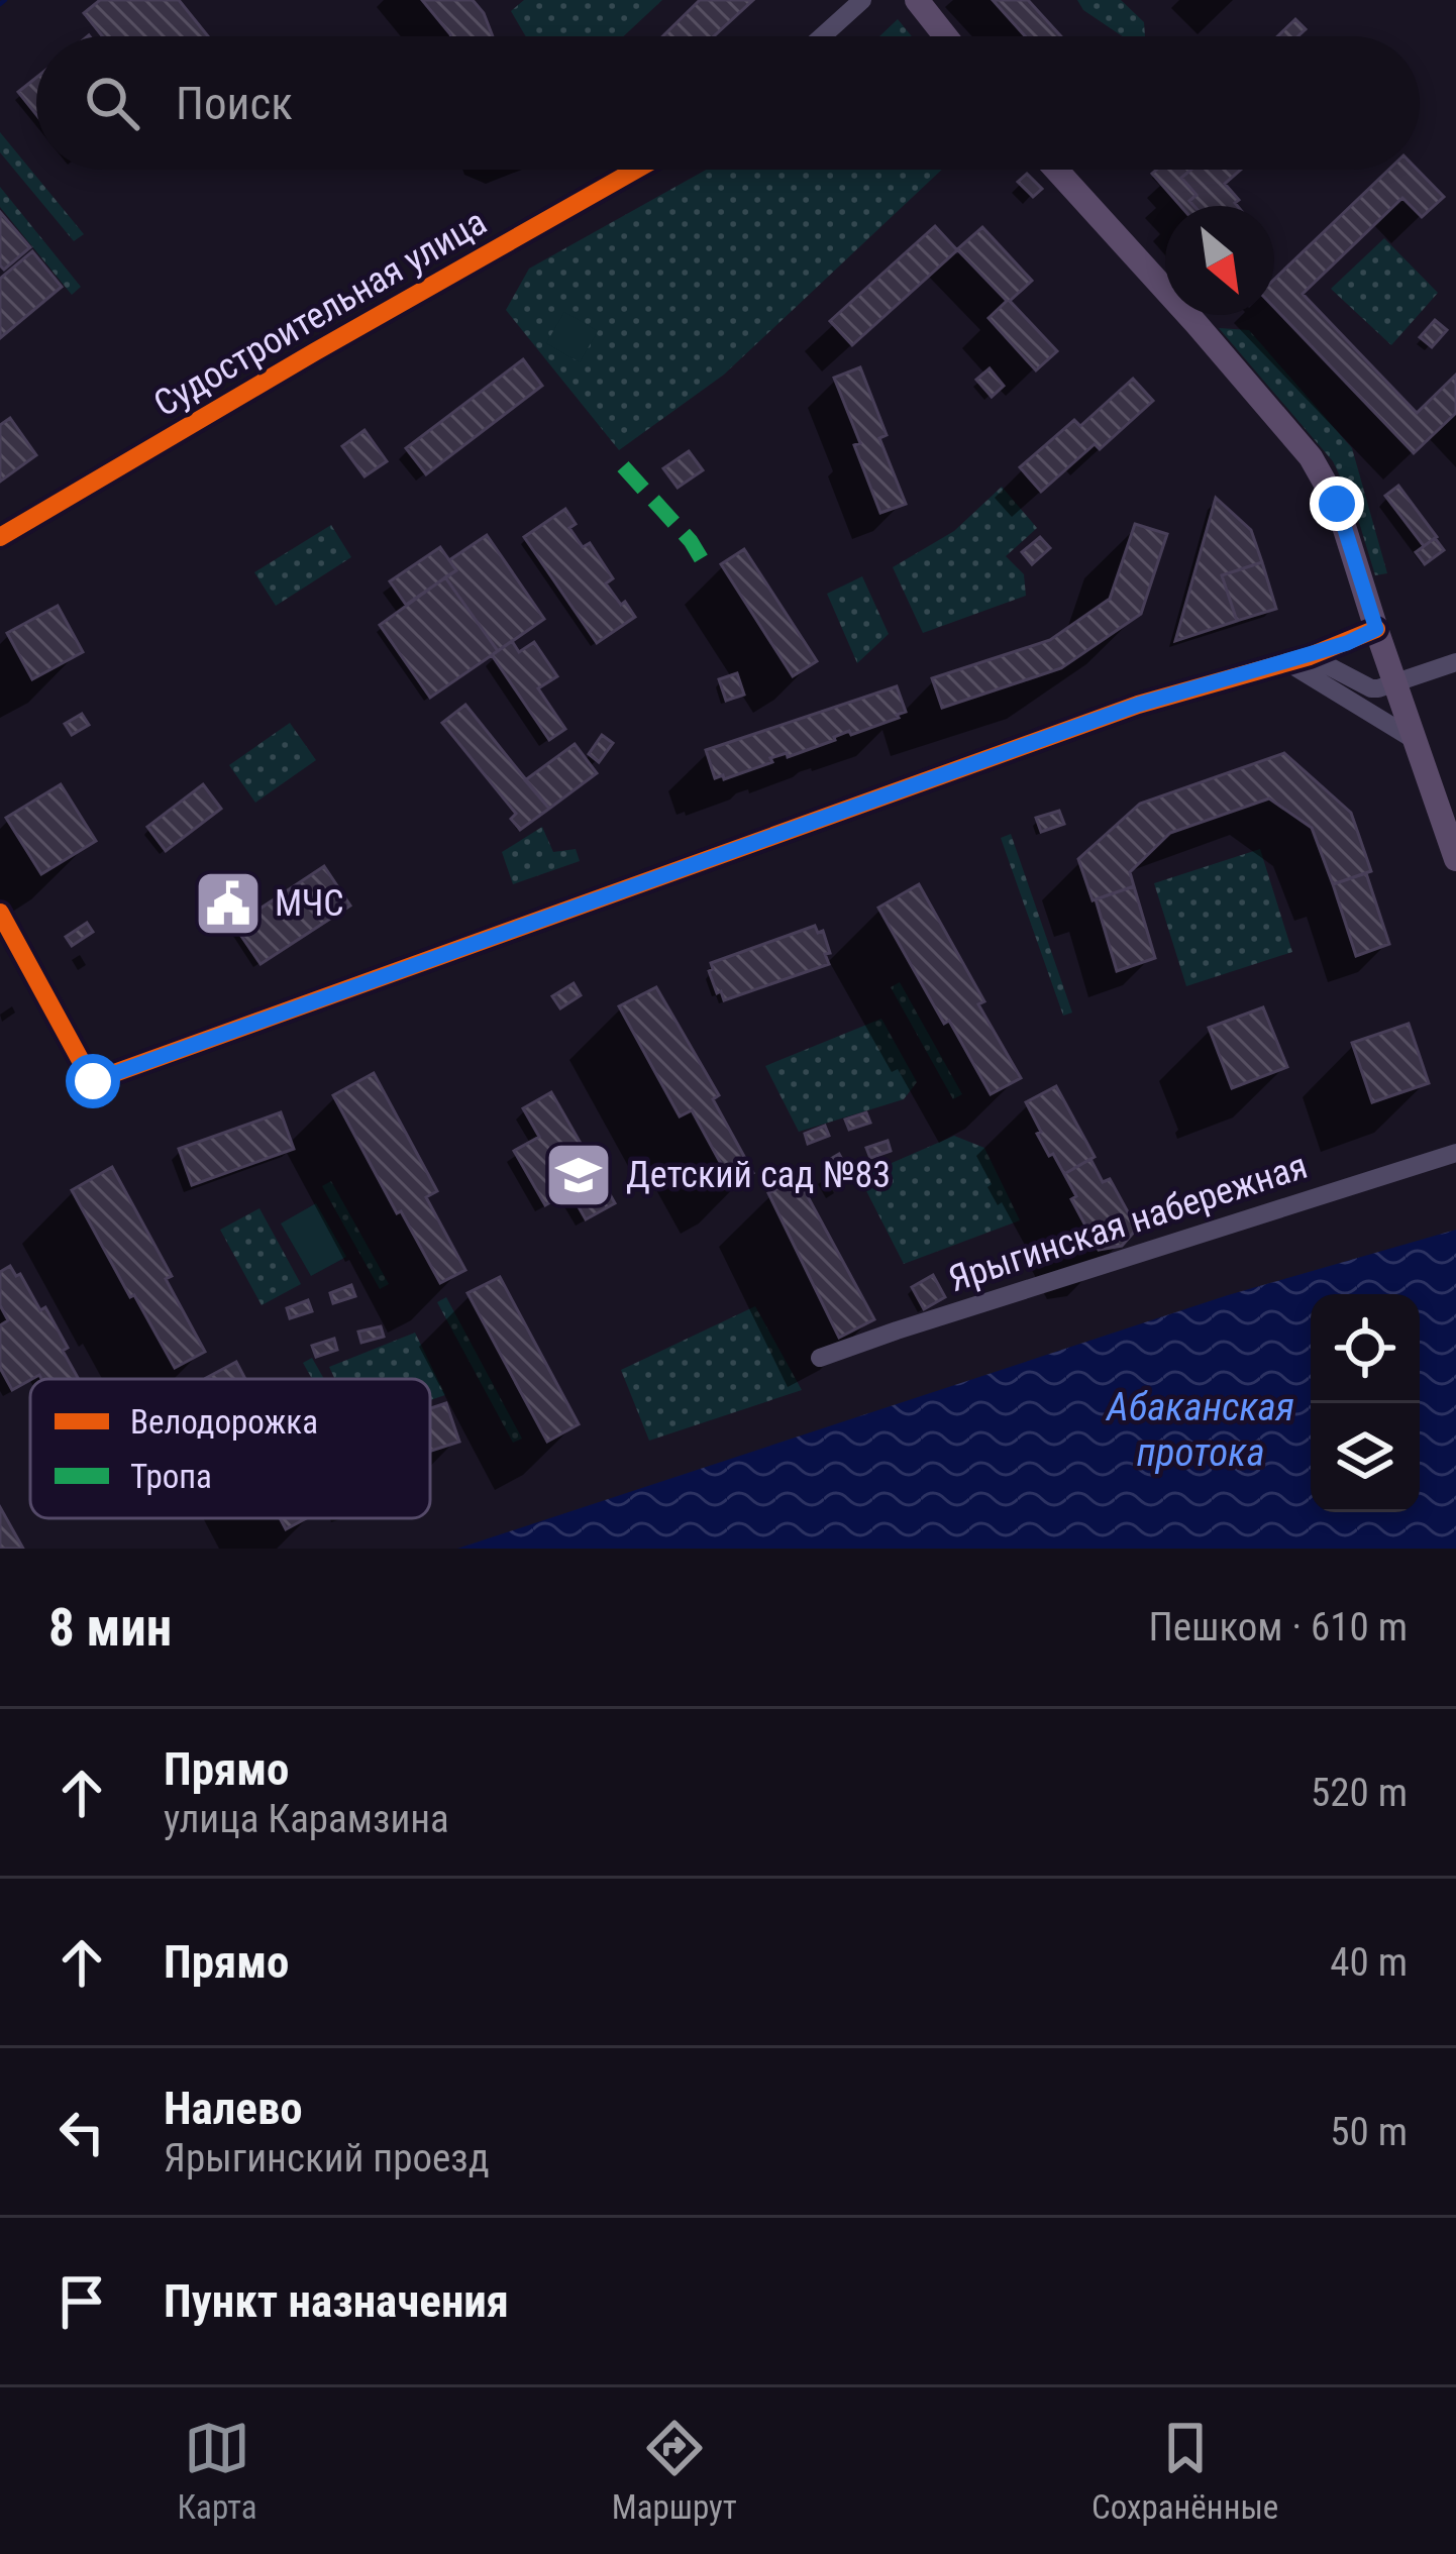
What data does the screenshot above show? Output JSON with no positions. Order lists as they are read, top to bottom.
{
  "streets": {
    "street": ["Судостроительная улица", "Ярыгинская набережная"]
  },
  "water": ["Абаканская протока"],
  "places": {
    "public building": ["МЧС"],
    "school or university": ["Детский сад №83"]
  },
  "legend": ["Велодорожка", "Тропа"],
  "north": "bottom right",
  "page": {
    "search": "Поиск",
    "heading": ["8 мин", "Пешком · 610 m"],
    "list": [
      ["Прямо", "улица Карамзина", "520 m"],
      ["Прямо", "40 m"],
      ["Налево", "Ярыгинский проезд", "50 m"],
      "Пункт назначения"
    ],
    "nav": ["Карта", "Маршрут", "Сохранённые"]
  }
}
